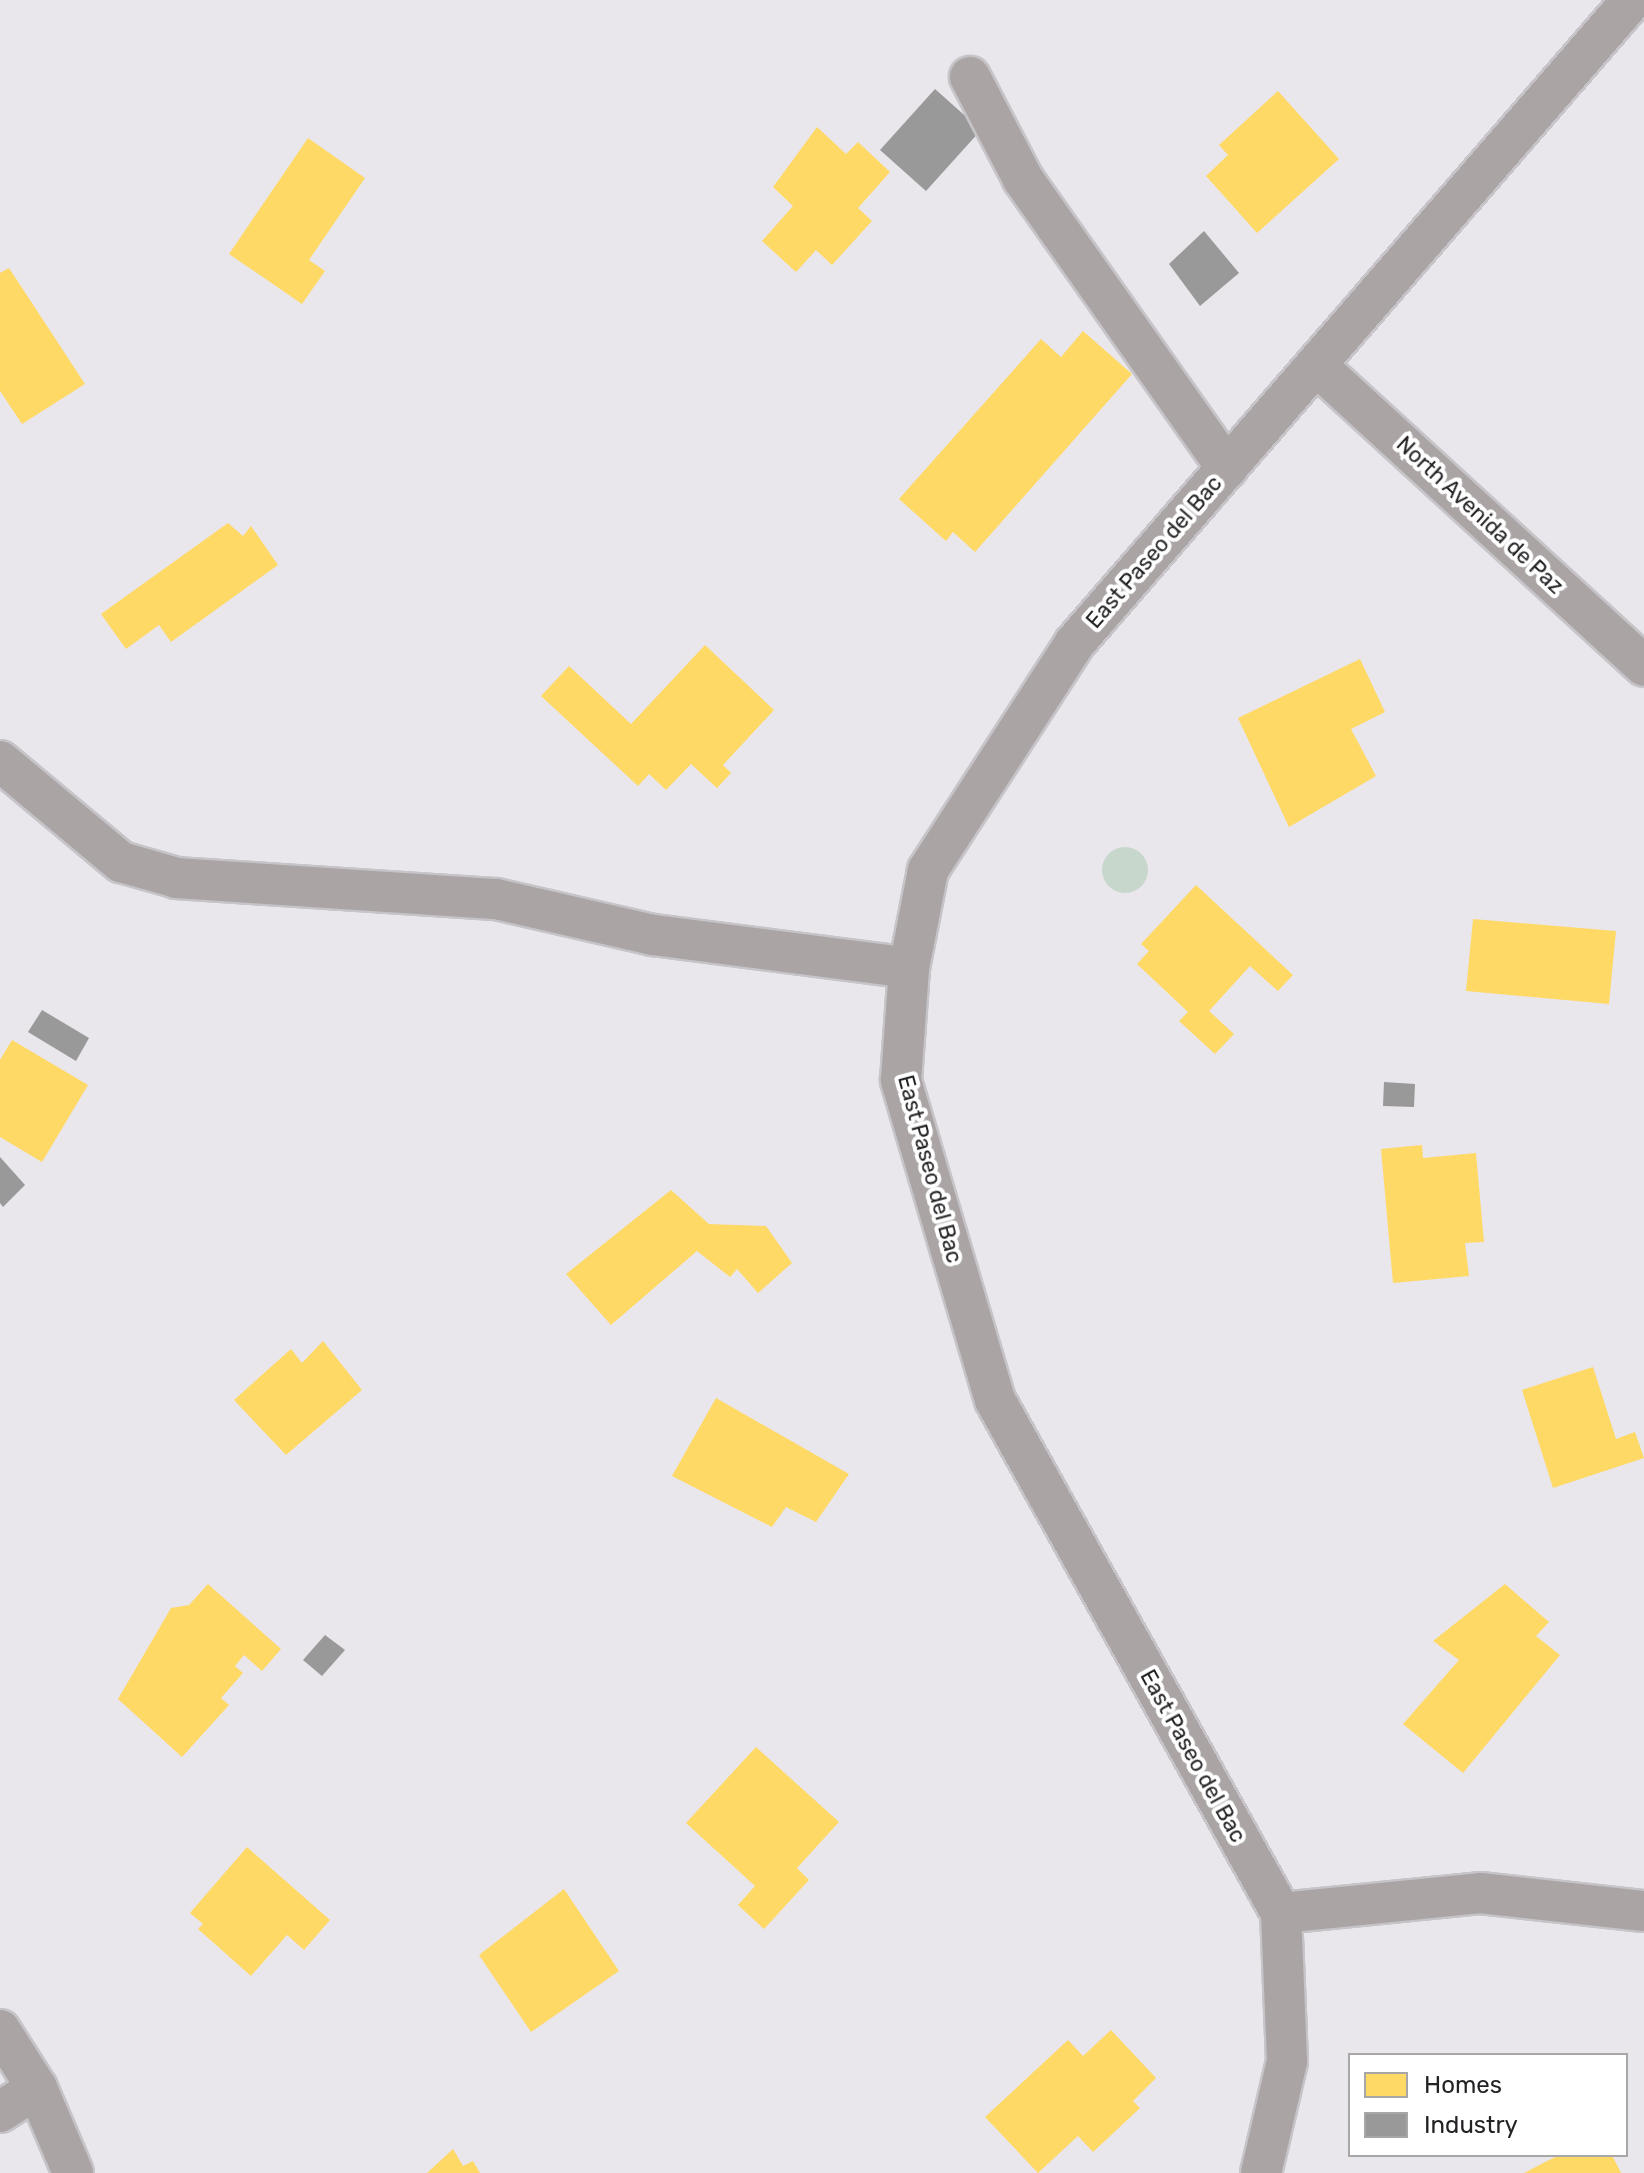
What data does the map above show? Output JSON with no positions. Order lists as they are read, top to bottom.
{
  "streets": {
    "street": ["North Avenida de Paz", "East Paseo del Bac"]
  },
  "crossings": [
    ["North Avenida de Paz", "East Paseo del Bac"]
  ],
  "legend": ["Homes", "Industry"]
}
